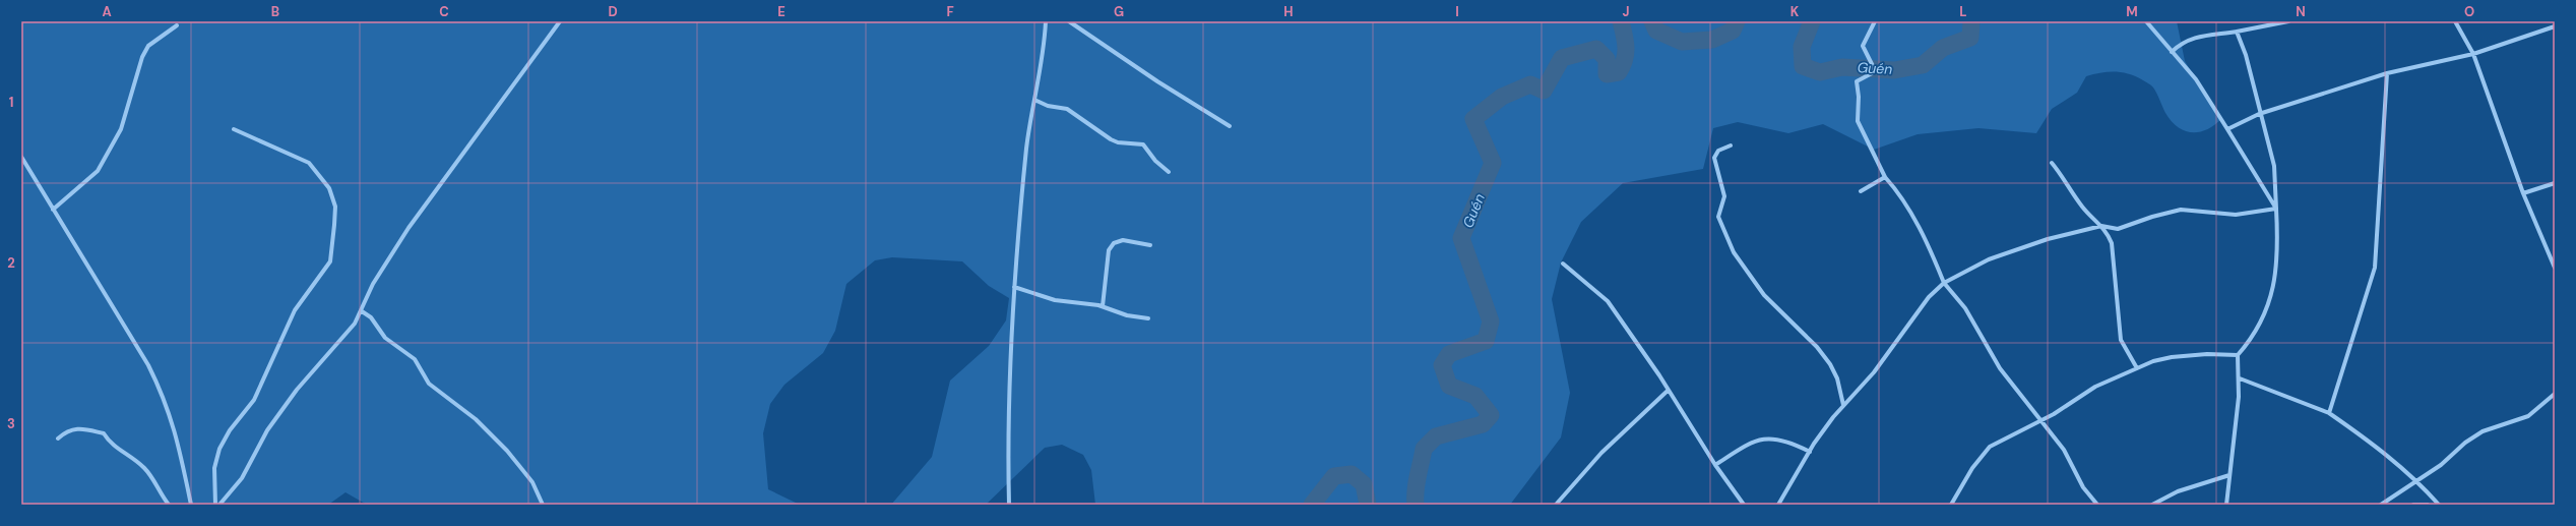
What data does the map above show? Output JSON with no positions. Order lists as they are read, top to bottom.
{
  "water": ["Guén"],
  "grid": {
    "columns": [
      "A",
      "B",
      "C",
      "D",
      "E",
      "F",
      "G",
      "H",
      "I",
      "J",
      "K",
      "L",
      "M",
      "N",
      "O"
    ],
    "rows": ["1", "2", "3"]
  }
}
